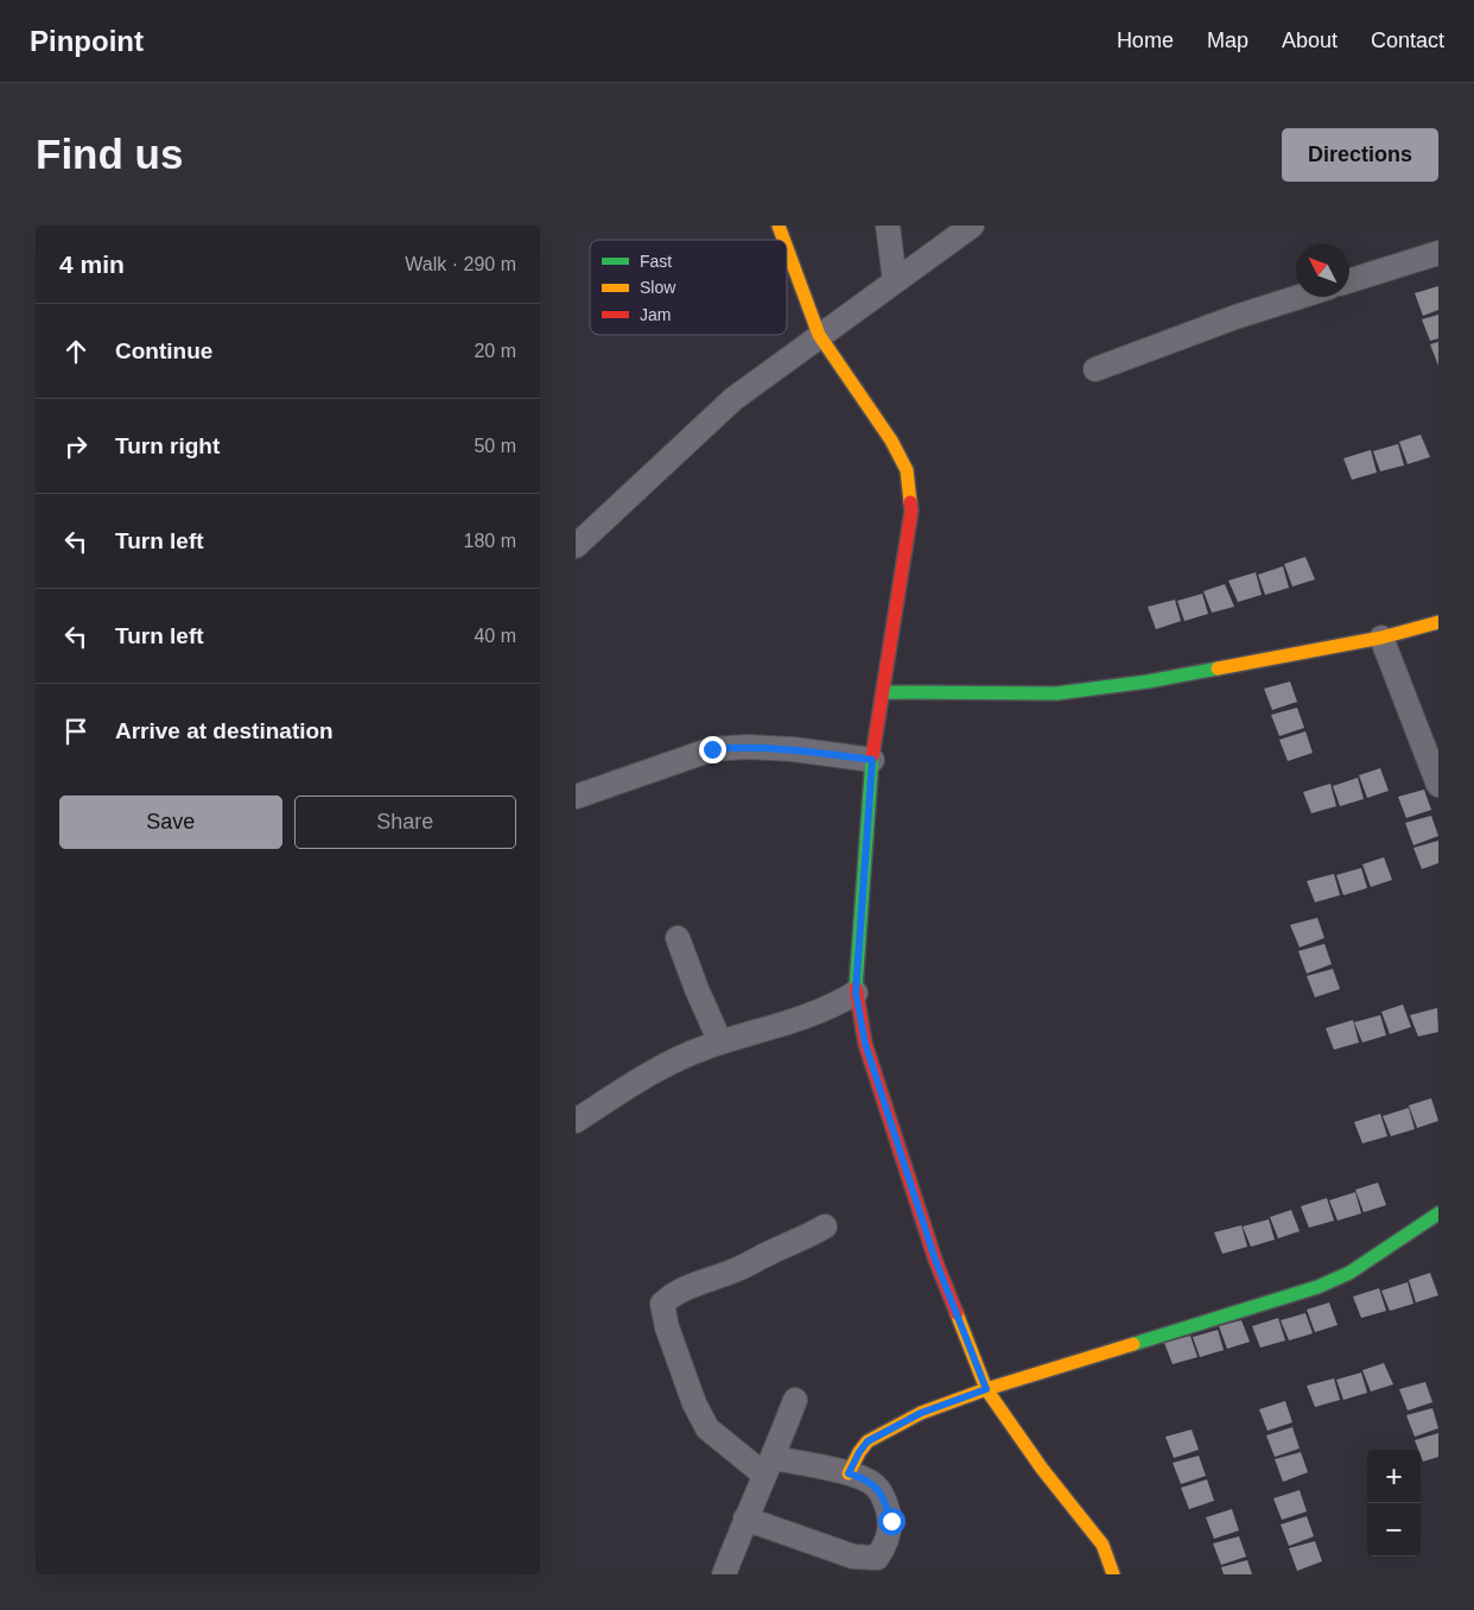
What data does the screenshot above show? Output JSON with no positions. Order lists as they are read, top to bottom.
{
  "legend": ["Fast", "Slow", "Jam"],
  "north": "top left",
  "page": {
    "header": "Pinpoint",
    "nav": [
      "Home",
      "Map",
      "About",
      "Contact"
    ],
    "buttons": [
      "Directions",
      ["Save", "Share"]
    ],
    "title": "Find us",
    "heading": ["4 min", "Walk · 290 m"],
    "list": [
      ["Continue", "20 m"],
      ["Turn right", "50 m"],
      ["Turn left", "180 m"],
      ["Turn left", "40 m"],
      "Arrive at destination"
    ],
    "map_buttons": ["+", "−"]
  }
}
